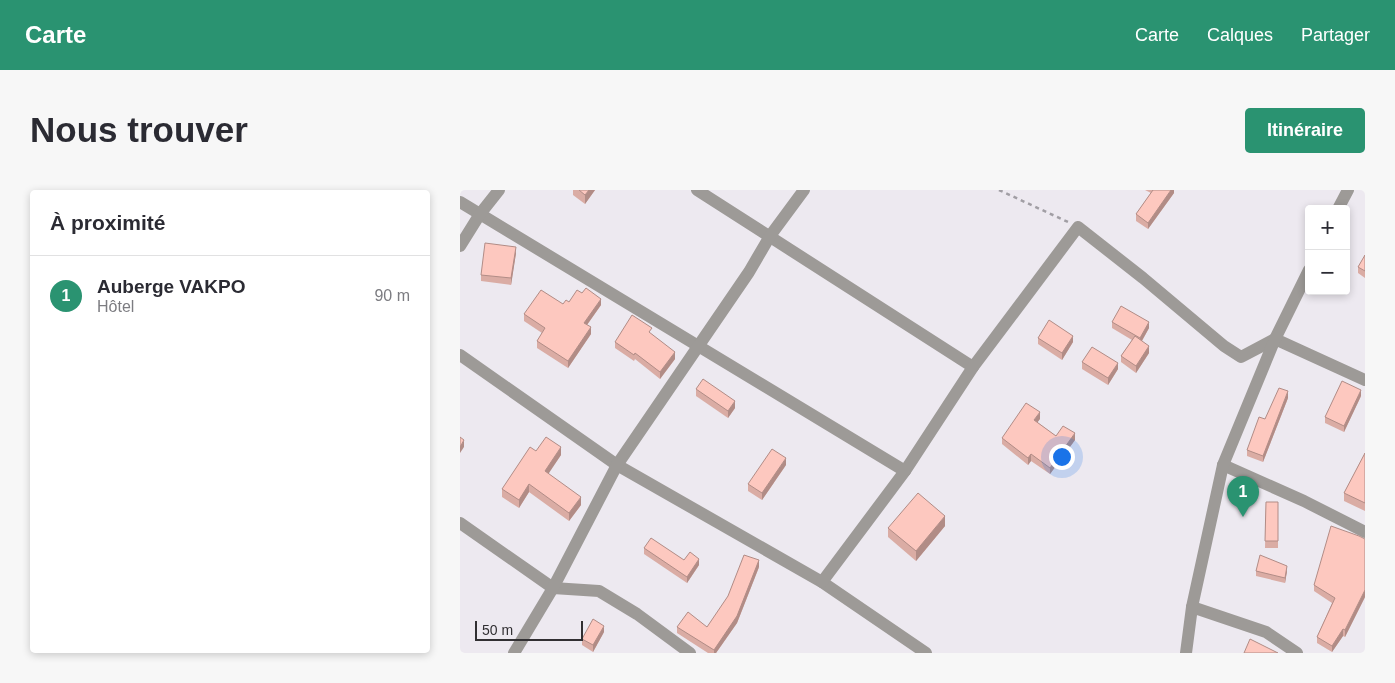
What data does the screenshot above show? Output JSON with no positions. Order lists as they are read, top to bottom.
{
  "scale_bar": "50 m",
  "page": {
    "header": "Carte",
    "nav": ["Carte", "Calques", "Partager"],
    "buttons": "Itinéraire",
    "title": "Nous trouver",
    "heading": "À proximité",
    "map_buttons": ["+", "−"],
    "list": [
      {
        "mark": "1",
        "name": "Auberge VAKPO",
        "note": "Hôtel",
        "value": "90 m"
      }
    ],
    "pins": "1",
    "scale": "50 m"
  }
}
